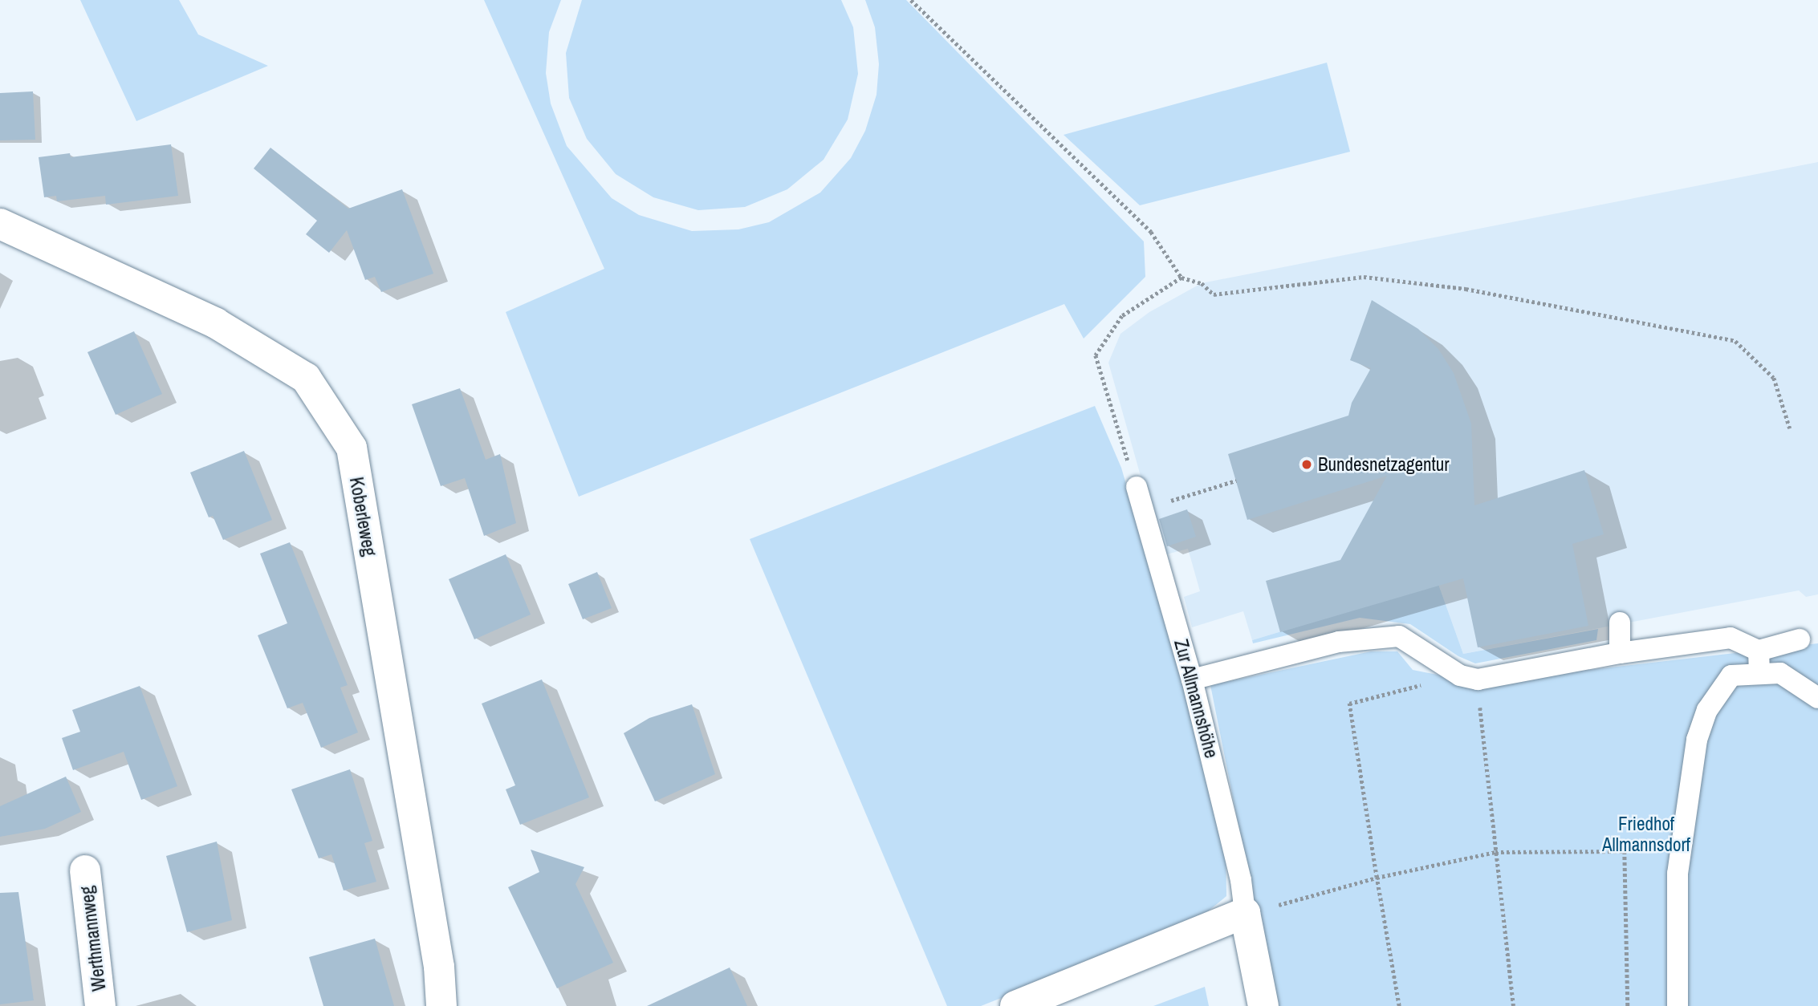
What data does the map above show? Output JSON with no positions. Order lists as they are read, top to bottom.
{
  "streets": {
    "street": ["Koberleweg", "Zur Allmannshöhe", "Werthmannweg"]
  },
  "parks": ["Friedhof Allmannsdorf"],
  "places": ["Bundesnetzagentur"]
}
